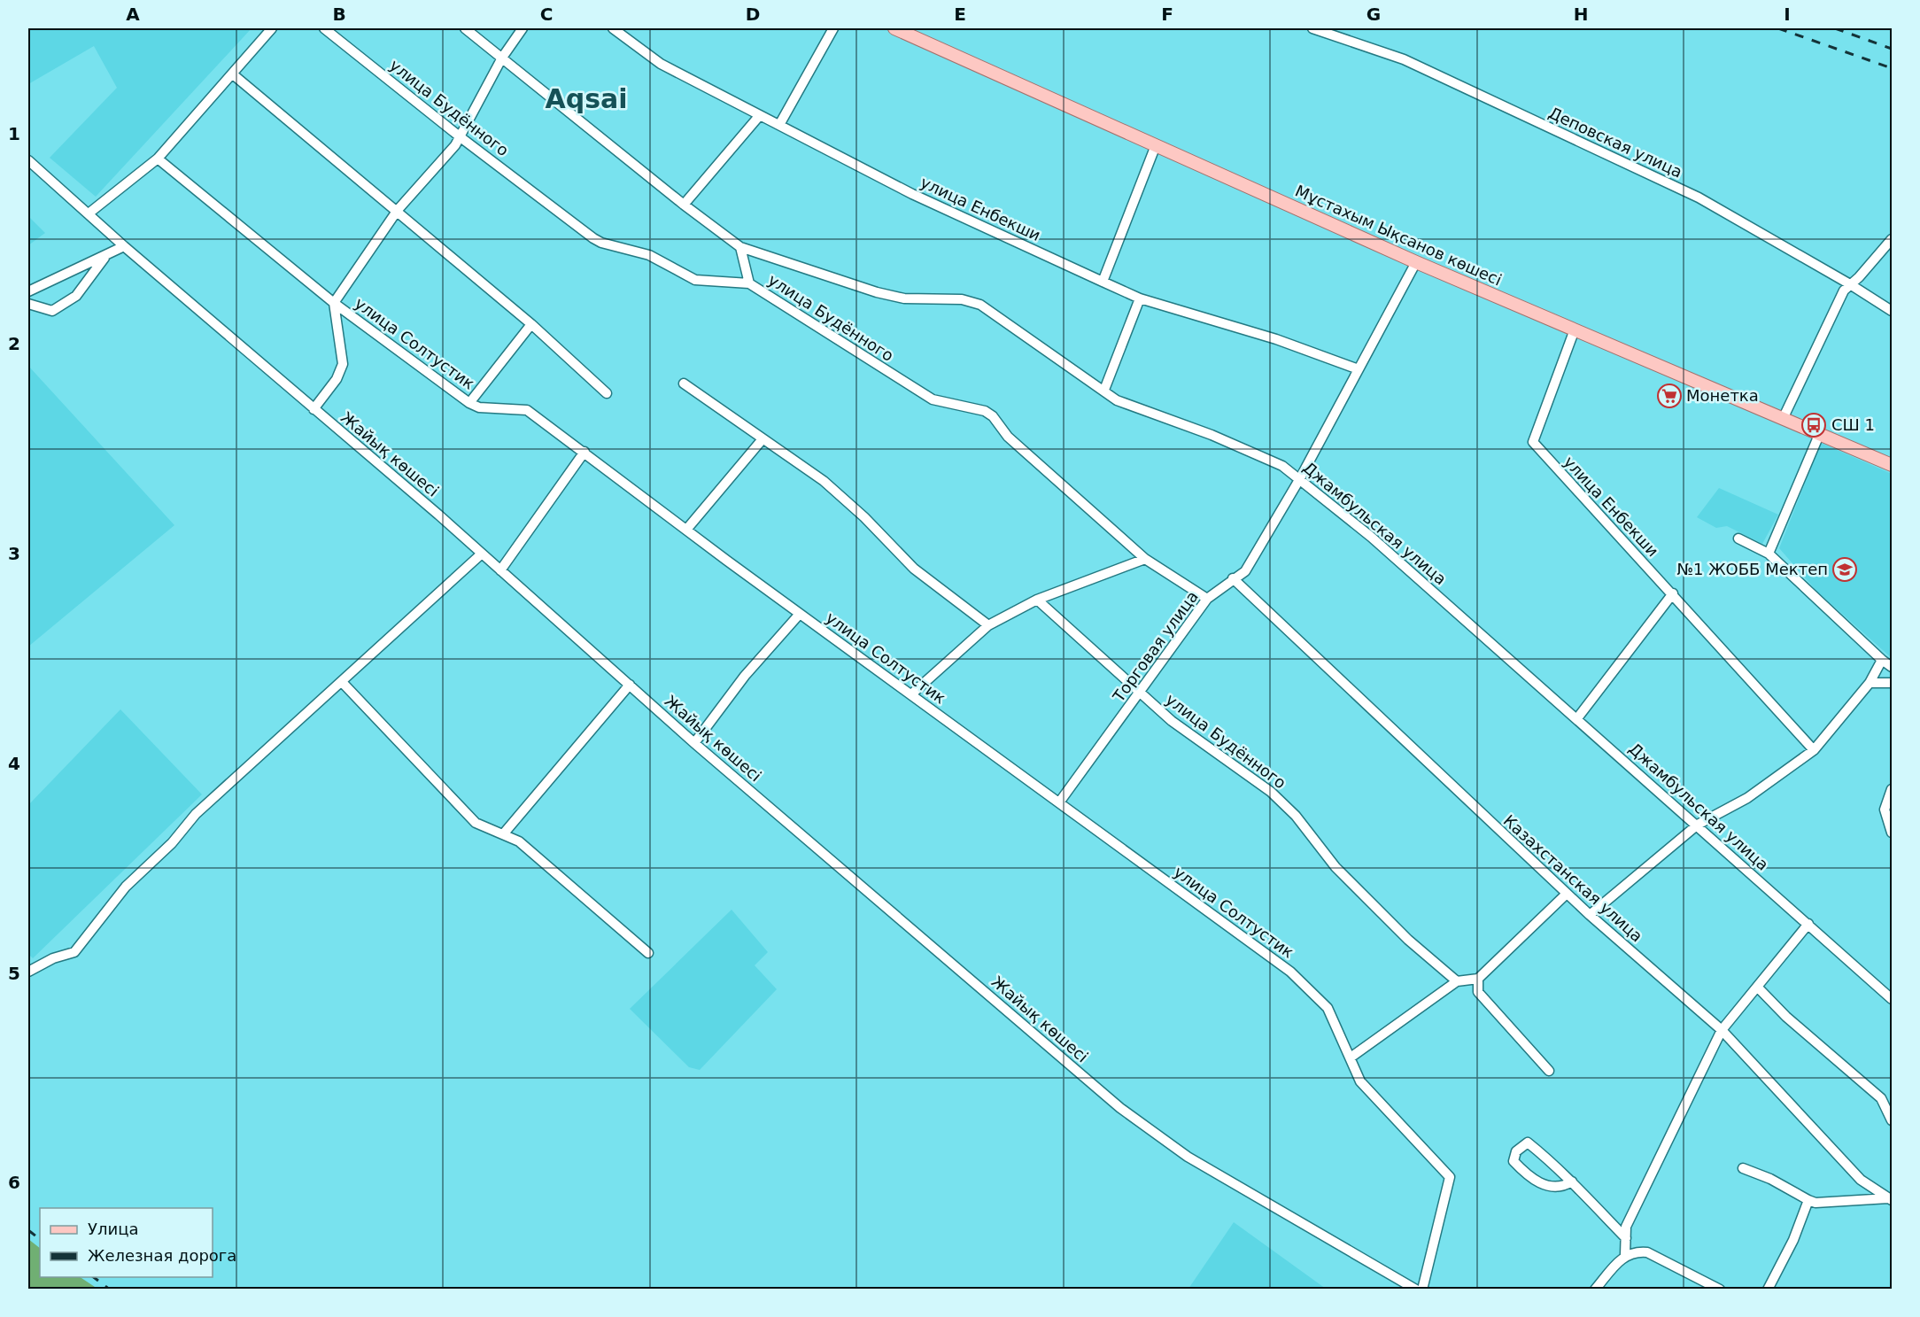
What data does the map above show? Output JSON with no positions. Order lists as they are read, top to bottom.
{
  "streets": {
    "main road": ["Мұстахым Ықсанов көшесі"],
    "street": [
      "улица Будённого",
      "Деповская улица",
      "улица Енбекши",
      "улица Солтустик",
      "Жайық көшесі",
      "Джамбульская улица",
      "Торговая улица",
      "Казахстанская улица"
    ]
  },
  "crossings": [
    ["улица Будённого", "Торговая улица"],
    ["улица Енбекши", "Мұстахым Ықсанов көшесі"],
    ["улица Енбекши", "Торговая улица"],
    ["Мұстахым Ықсанов көшесі", "Торговая улица"],
    ["улица Солтустик", "Торговая улица"],
    ["Джамбульская улица", "Торговая улица"],
    ["Торговая улица", "Казахстанская улица"]
  ],
  "districts": ["Aqsai"],
  "places": {
    "supermarket": ["Монетка"],
    "bus stop": ["СШ 1"],
    "school or university": ["№1 ЖОББ Мектеп"]
  },
  "legend": ["Улица", "Железная дорога"],
  "grid": {
    "columns": [
      "A",
      "B",
      "C",
      "D",
      "E",
      "F",
      "G",
      "H",
      "I"
    ],
    "rows": [
      "1",
      "2",
      "3",
      "4",
      "5",
      "6"
    ]
  }
}
